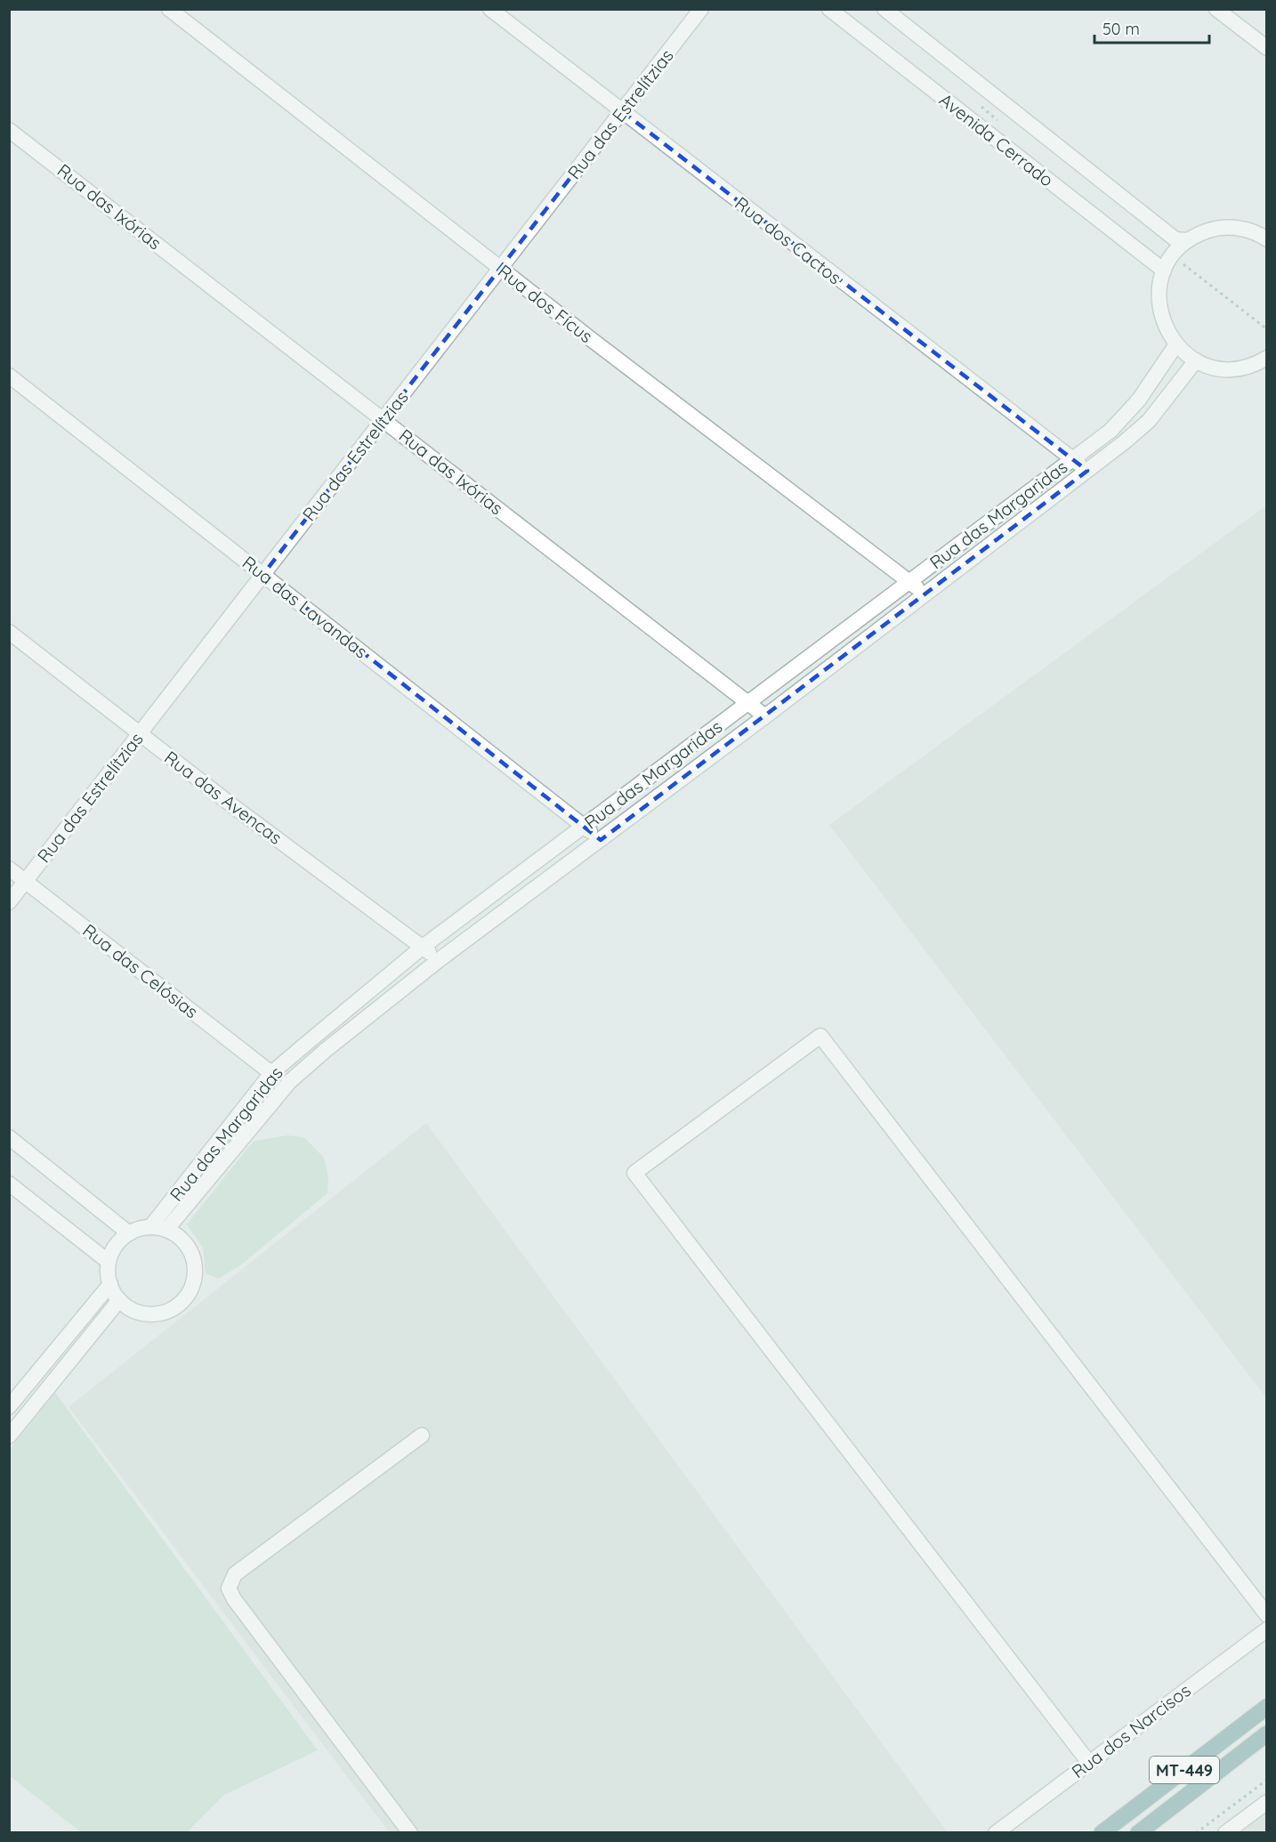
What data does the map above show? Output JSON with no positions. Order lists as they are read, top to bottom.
{
  "streets": {
    "main road": ["MT-449"],
    "street": [
      "Rua das Estrelítzias",
      "Avenida Cerrado",
      "Rua das Ixórias",
      "Rua dos Cactos",
      "Rua dos Fícus",
      "Rua das Margaridas",
      "Rua das Lavandas",
      "Rua das Avencas",
      "Rua das Celósias",
      "Rua dos Narcisos"
    ]
  },
  "crossings": [
    ["Rua das Estrelítzias", "Rua das Ixórias"],
    ["Rua das Estrelítzias", "Rua dos Cactos"],
    ["Rua das Estrelítzias", "Rua dos Fícus"],
    ["Rua das Estrelítzias", "Rua das Lavandas"],
    ["Rua das Estrelítzias", "Rua das Avencas"],
    ["Rua das Estrelítzias", "Rua das Celósias"],
    ["Rua das Ixórias", "Rua das Margaridas"],
    ["Rua dos Cactos", "Rua das Margaridas"],
    ["Rua dos Fícus", "Rua das Margaridas"],
    ["Rua das Margaridas", "Rua das Lavandas"],
    ["Rua das Margaridas", "Rua das Avencas"],
    ["Rua das Margaridas", "Rua das Celósias"]
  ],
  "scale_bar": "50 m"
}
